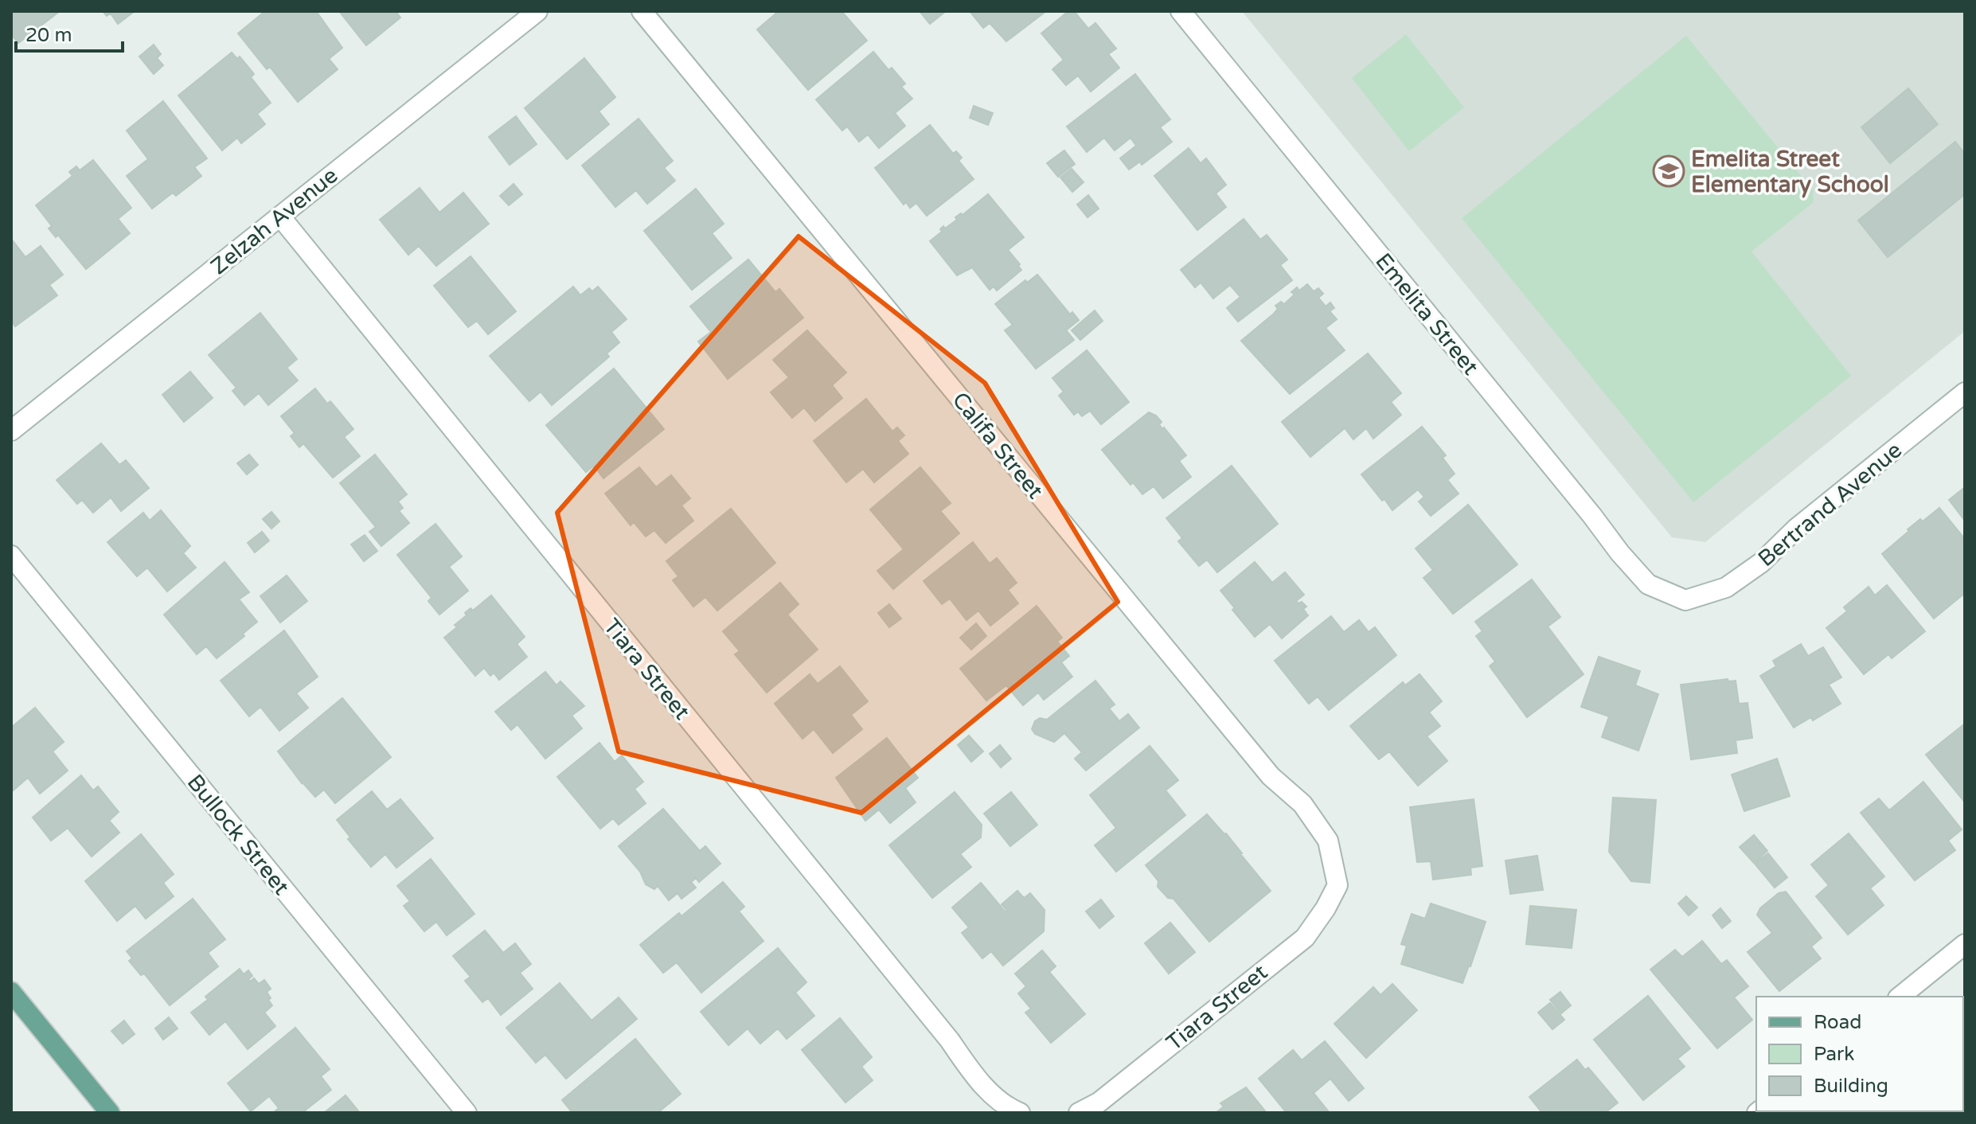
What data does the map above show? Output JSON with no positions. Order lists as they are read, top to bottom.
{
  "streets": {
    "street": [
      "Zelzah Avenue",
      "Emelita Street",
      "Califa Street",
      "Bertrand Avenue",
      "Tiara Street",
      "Bullock Street"
    ]
  },
  "crossings": [
    ["Zelzah Avenue", "Tiara Street"],
    ["Emelita Street", "Bertrand Avenue"],
    ["Califa Street", "Tiara Street"]
  ],
  "places": {
    "school or university": ["Emelita Street Elementary School"]
  },
  "legend": ["Road", "Park", "Building"],
  "scale_bar": "20 m"
}
